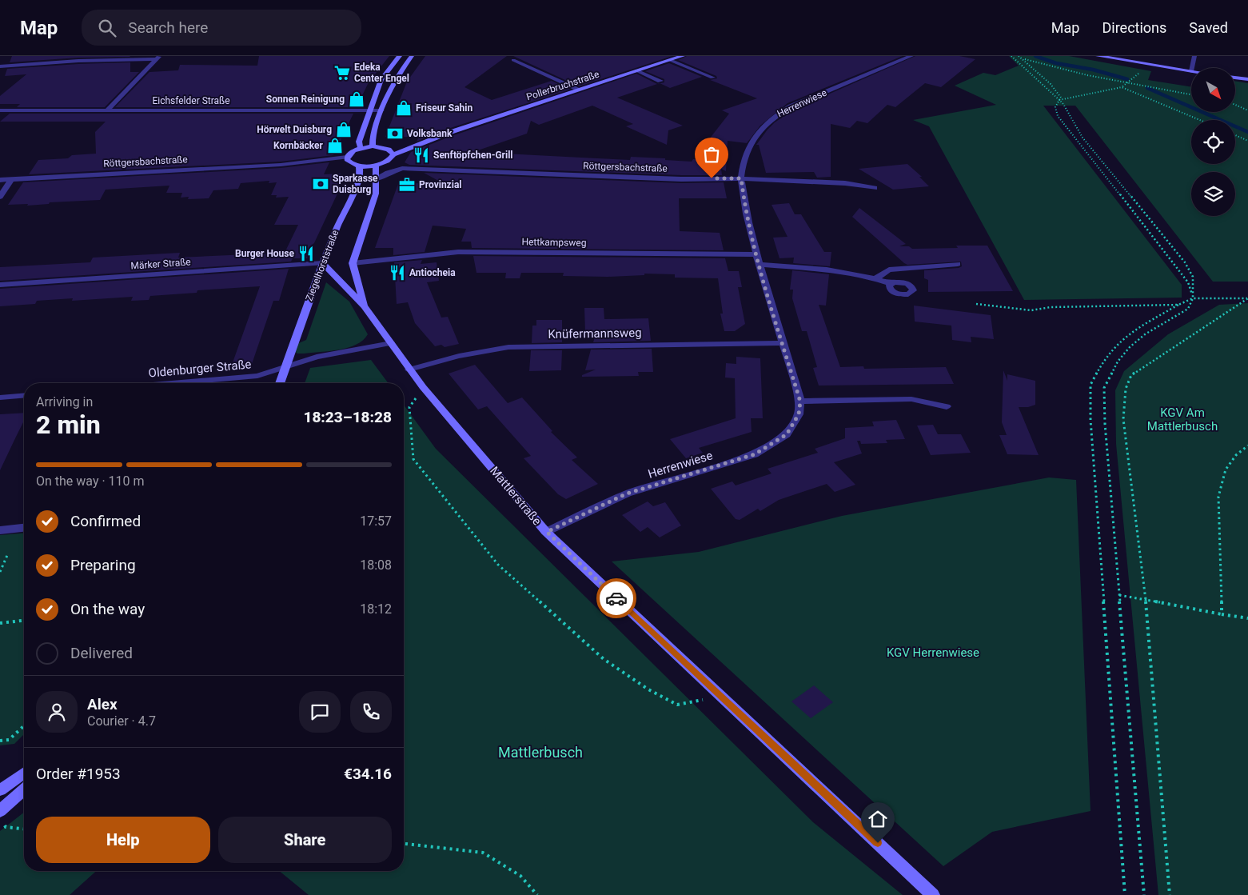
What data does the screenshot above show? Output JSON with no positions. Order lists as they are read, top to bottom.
{
  "streets": {
    "street": [
      "Pollerbruchstraße",
      "Eichsfelder Straße",
      "Herrenwiese",
      "Röttgersbachstraße",
      "Hettkampsweg",
      "Märker Straße",
      "Ziegelhorststraße",
      "Knüfermannsweg",
      "Oldenburger Straße",
      "Mattlerstraße"
    ]
  },
  "crossings": [
    ["Herrenwiese", "Röttgersbachstraße"],
    ["Herrenwiese", "Hettkampsweg"],
    ["Herrenwiese", "Knüfermannsweg"],
    ["Herrenwiese", "Mattlerstraße"],
    ["Hettkampsweg", "Mattlerstraße"],
    ["Märker Straße", "Ziegelhorststraße"],
    ["Märker Straße", "Mattlerstraße"],
    ["Ziegelhorststraße", "Oldenburger Straße"],
    ["Ziegelhorststraße", "Mattlerstraße"],
    ["Knüfermannsweg", "Mattlerstraße"]
  ],
  "parks": ["KGV Am Mattlerbusch", "KGV Herrenwiese", "Mattlerbusch"],
  "places": {
    "supermarket": ["Edeka Center Engel"],
    "shop": [
      "Sonnen Reinigung",
      "Friseur Sahin",
      "Hörwelt Duisburg",
      "Kornbäcker"
    ],
    "bank": ["Volksbank", "Sparkasse Duisburg"],
    "restaurant": ["Senftöpfchen-Grill", "Burger House", "Antiocheia"],
    "office": ["Provinzial"]
  },
  "north": "bottom right",
  "page": {
    "header": "Map",
    "search": "Search here",
    "nav": ["Map", "Directions", "Saved"],
    "heading": ["2 min", "Arriving in", "18:23–18:28"],
    "panel": [
      "Alex",
      "Courier · 4.7",
      "Order #1953",
      "€34.16"
    ],
    "bar": "On the way · 110 m",
    "list": [
      ["Confirmed", "17:57"],
      ["Preparing", "18:08"],
      ["On the way", "18:12"],
      "Delivered"
    ],
    "buttons": ["Help", "Share"]
  }
}
